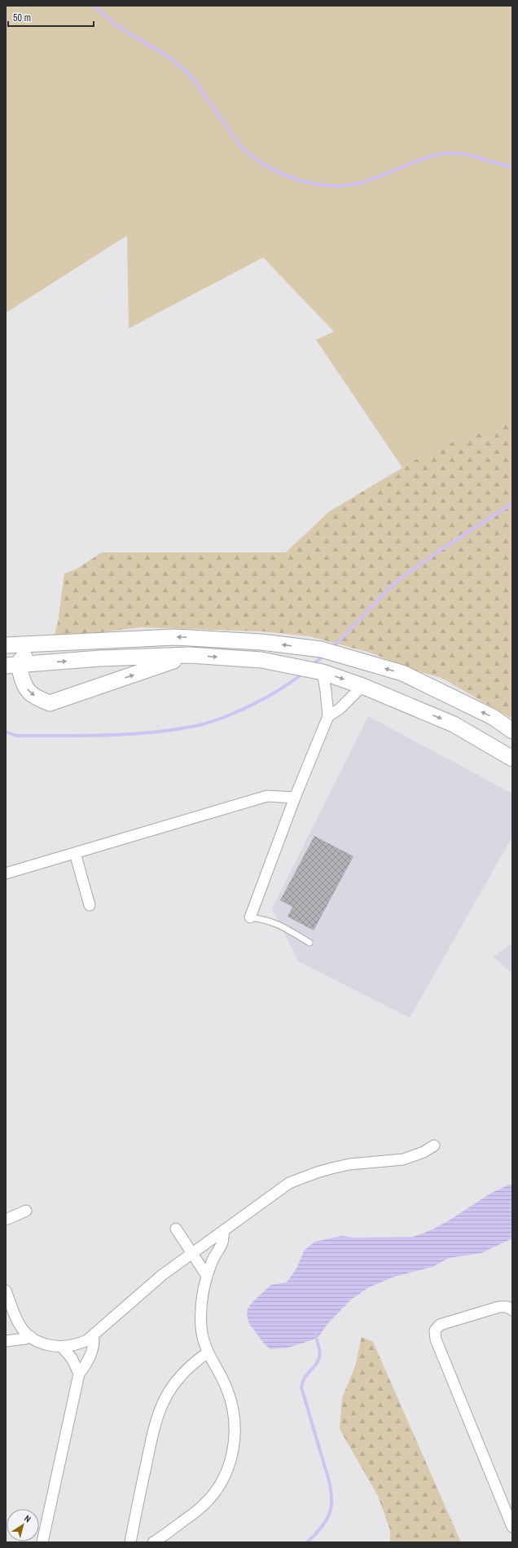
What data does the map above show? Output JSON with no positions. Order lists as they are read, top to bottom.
{
  "scale_bar": "50 m",
  "north": "top right"
}
